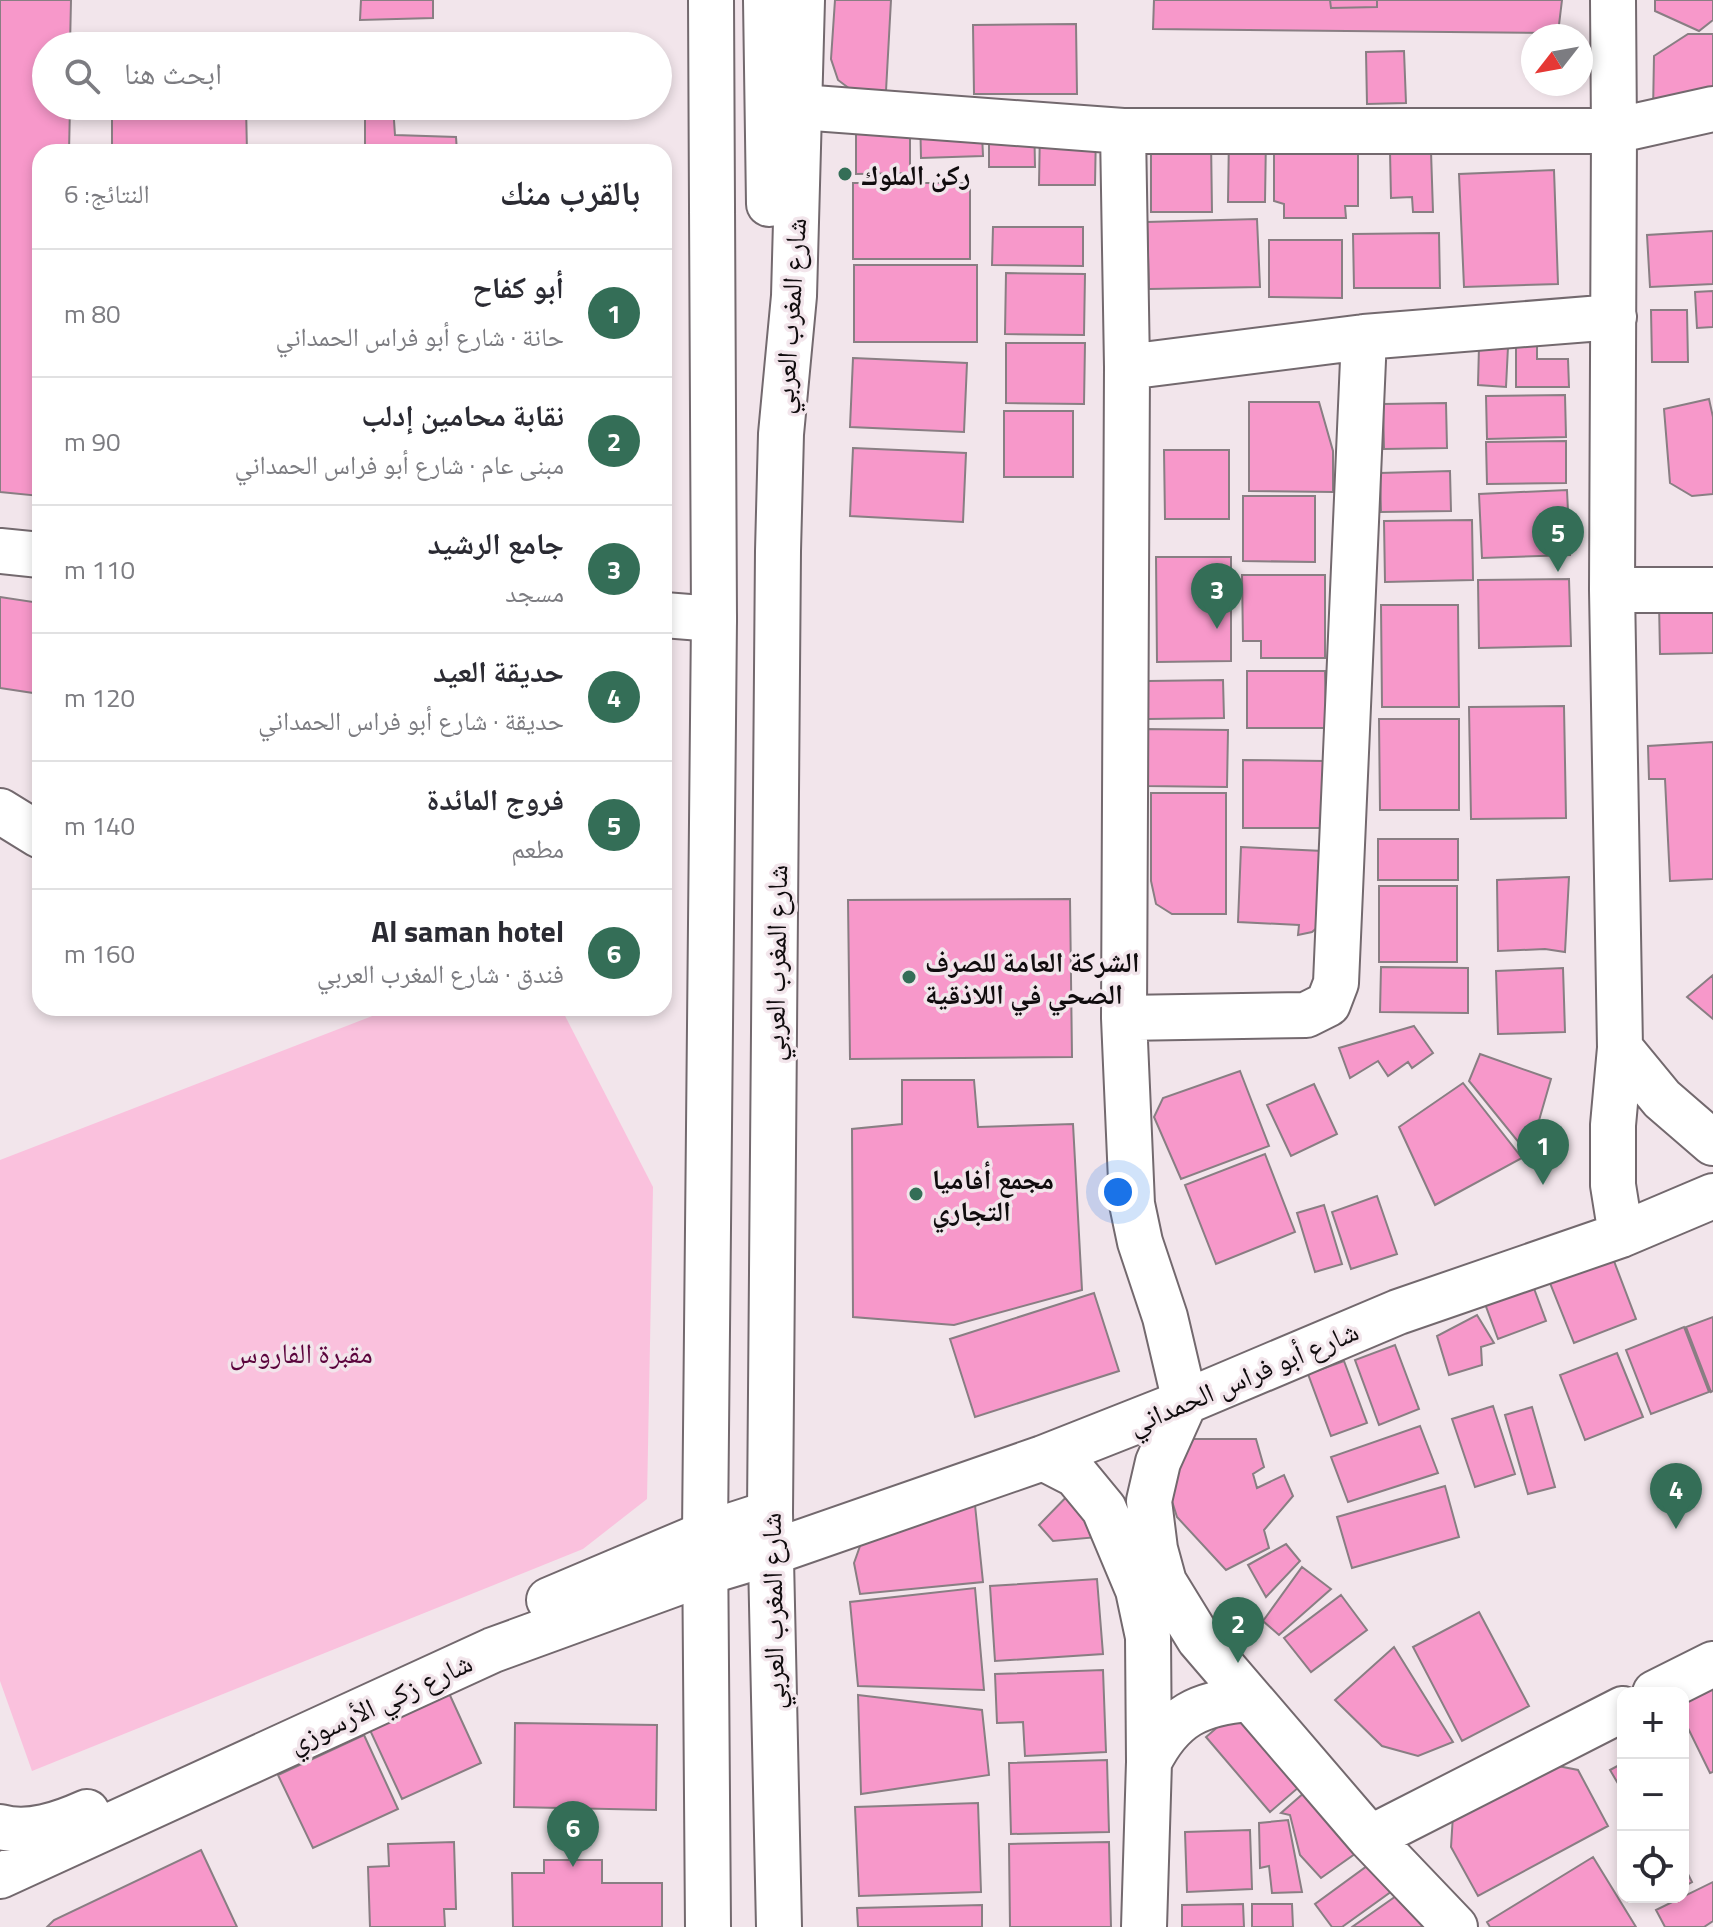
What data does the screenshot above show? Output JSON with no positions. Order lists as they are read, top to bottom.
{
  "streets": {
    "street": ["شارع المغرب العربي", "شارع أبو فراس الحمداني", "شارع زكي الأرسوزي"]
  },
  "crossings": [
    ["شارع المغرب العربي", "شارع أبو فراس الحمداني"],
    ["شارع المغرب العربي", "شارع زكي الأرسوزي"],
    ["شارع أبو فراس الحمداني", "شارع زكي الأرسوزي"]
  ],
  "parks": ["مقبرة الفاروس"],
  "places": ["ركن الملوك", "الشركة العامة للصرف الصحي في اللاذقية", "مجمع أفاميا التجاري"],
  "north": "bottom left",
  "page": {
    "search": "ابحث هنا",
    "heading": ["بالقرب منك", "النتائج: 6"],
    "list": [
      {
        "mark": "1",
        "name": "أبو كفاح",
        "note": "حانة · شارع أبو فراس الحمداني",
        "value": "80 m"
      },
      {
        "mark": "2",
        "name": "نقابة محامين إدلب",
        "note": "مبنى عام · شارع أبو فراس الحمداني",
        "value": "90 m"
      },
      {
        "mark": "3",
        "name": "جامع الرشيد",
        "note": "مسجد",
        "value": "110 m"
      },
      {
        "mark": "4",
        "name": "حديقة العيد",
        "note": "حديقة · شارع أبو فراس الحمداني",
        "value": "120 m"
      },
      {
        "mark": "5",
        "name": "فروج المائدة",
        "note": "مطعم",
        "value": "140 m"
      },
      {
        "mark": "6",
        "name": "Al saman hotel",
        "note": "فندق · شارع المغرب العربي",
        "value": "160 m"
      }
    ],
    "pins": [
      "5",
      "3",
      "1",
      "4",
      "2",
      "6"
    ],
    "map_buttons": ["+", "−"]
  }
}
